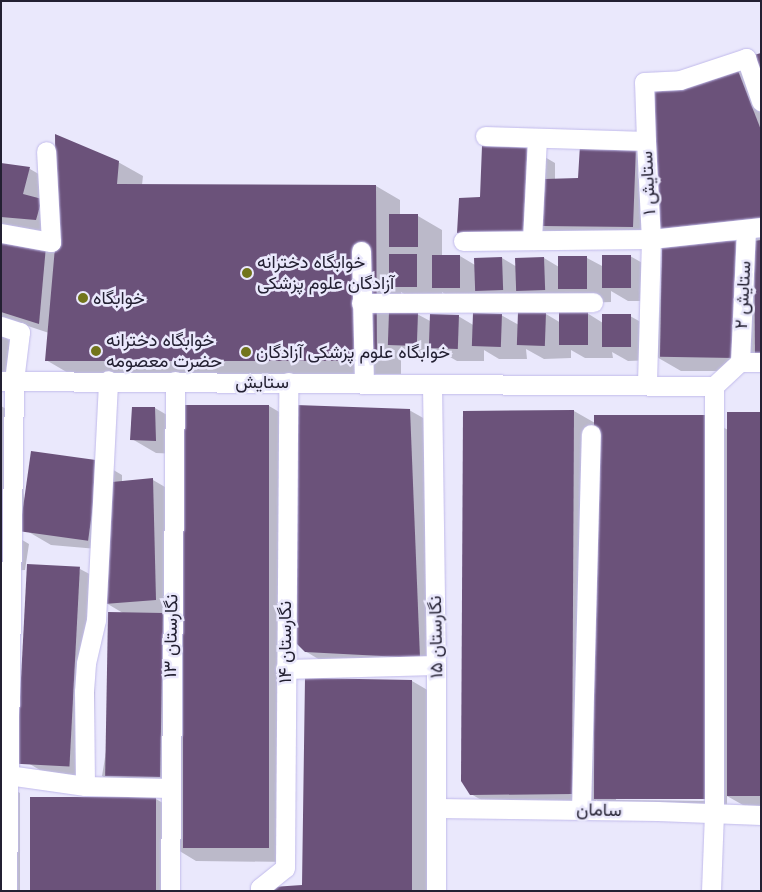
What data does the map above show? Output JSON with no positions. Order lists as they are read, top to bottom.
{
  "streets": {
    "street": [
      "ستایش ۱",
      "ستایش ۲",
      "ستایش",
      "نگارستان ۱۳",
      "نگارستان ۱۵",
      "نگارستان ۱۴",
      "سامان"
    ]
  },
  "crossings": [
    ["ستایش ۱", "ستایش"],
    ["ستایش", "نگارستان ۱۳"],
    ["ستایش", "نگارستان ۱۵"],
    ["ستایش", "نگارستان ۱۴"],
    ["نگارستان ۱۵", "سامان"]
  ],
  "places": [
    "خوابگاه دخترانه آزادگان علوم پزشکی",
    "خوابگاه",
    "خوابگاه دخترانه حضرت معصومه",
    "خوابگاه علوم پزشکی آزادگان"
  ]
}
